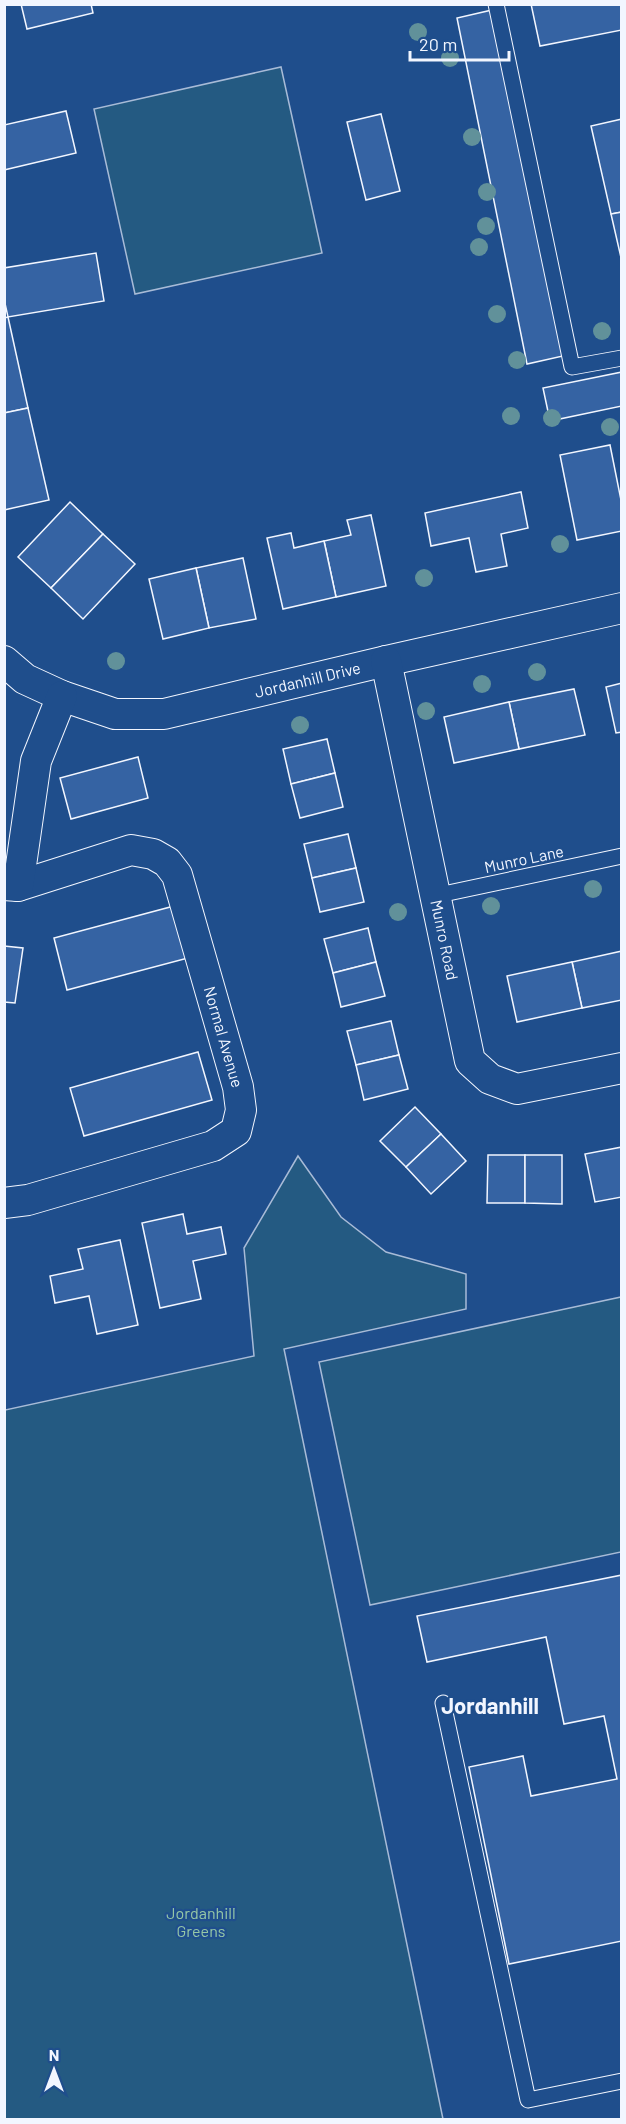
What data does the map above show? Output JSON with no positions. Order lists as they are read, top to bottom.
{
  "streets": {
    "street": ["Jordanhill Drive", "Munro Road", "Normal Avenue"],
    "lane": ["Munro Lane"]
  },
  "crossings": [
    ["Jordanhill Drive", "Munro Road"],
    ["Jordanhill Drive", "Normal Avenue"],
    ["Munro Lane", "Munro Road"]
  ],
  "districts": ["Jordanhill"],
  "parks": ["Jordanhill Greens"],
  "scale_bar": "20 m",
  "north": "top"
}
